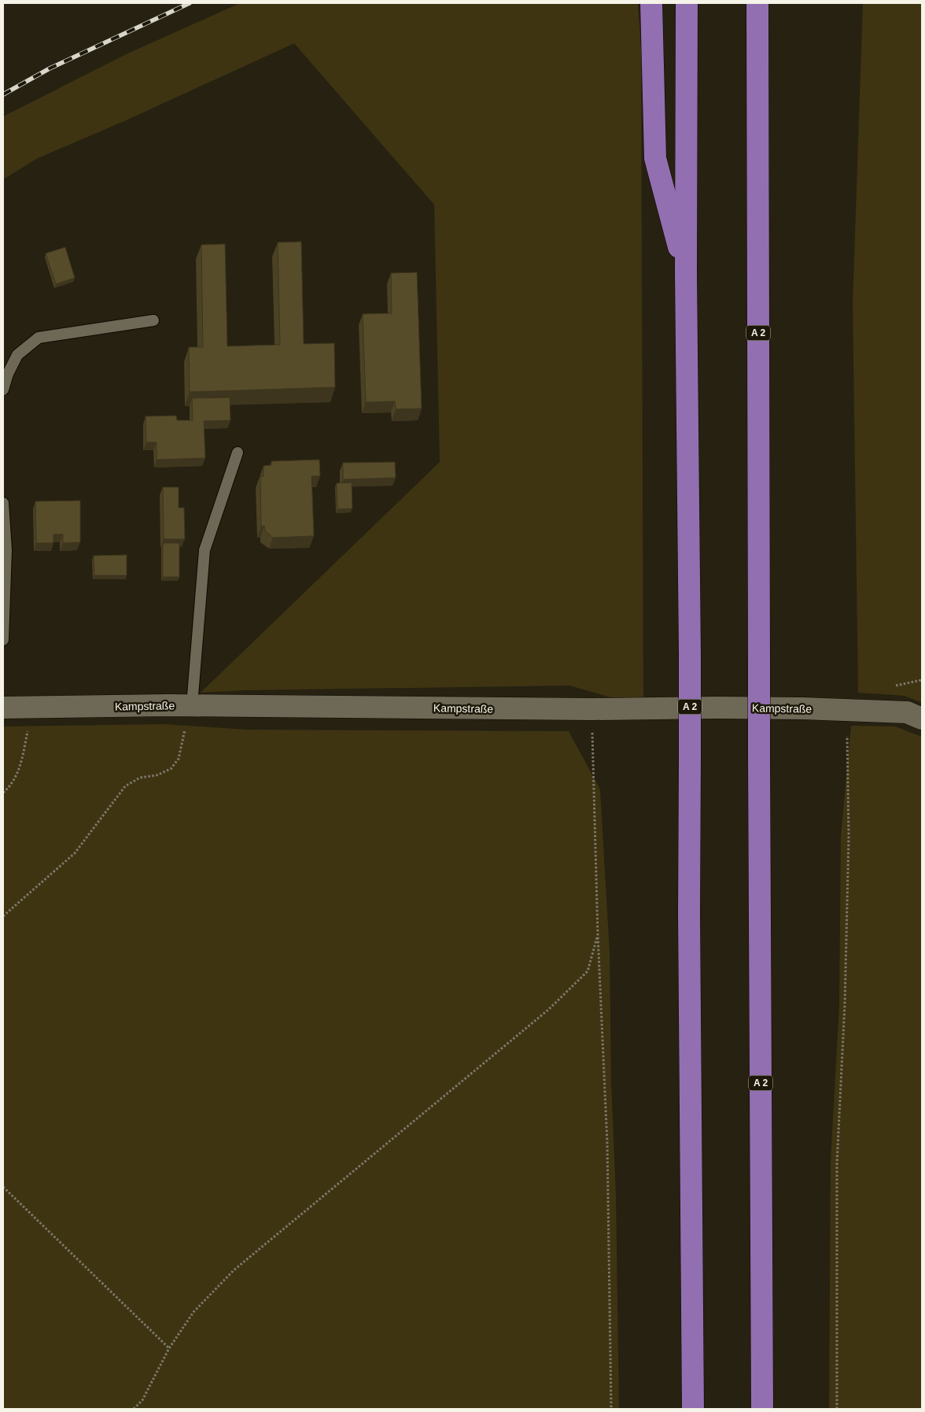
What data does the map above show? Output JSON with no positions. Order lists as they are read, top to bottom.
{
  "streets": {
    "highway": ["A 2"],
    "street": ["Kampstraße"]
  }
}
